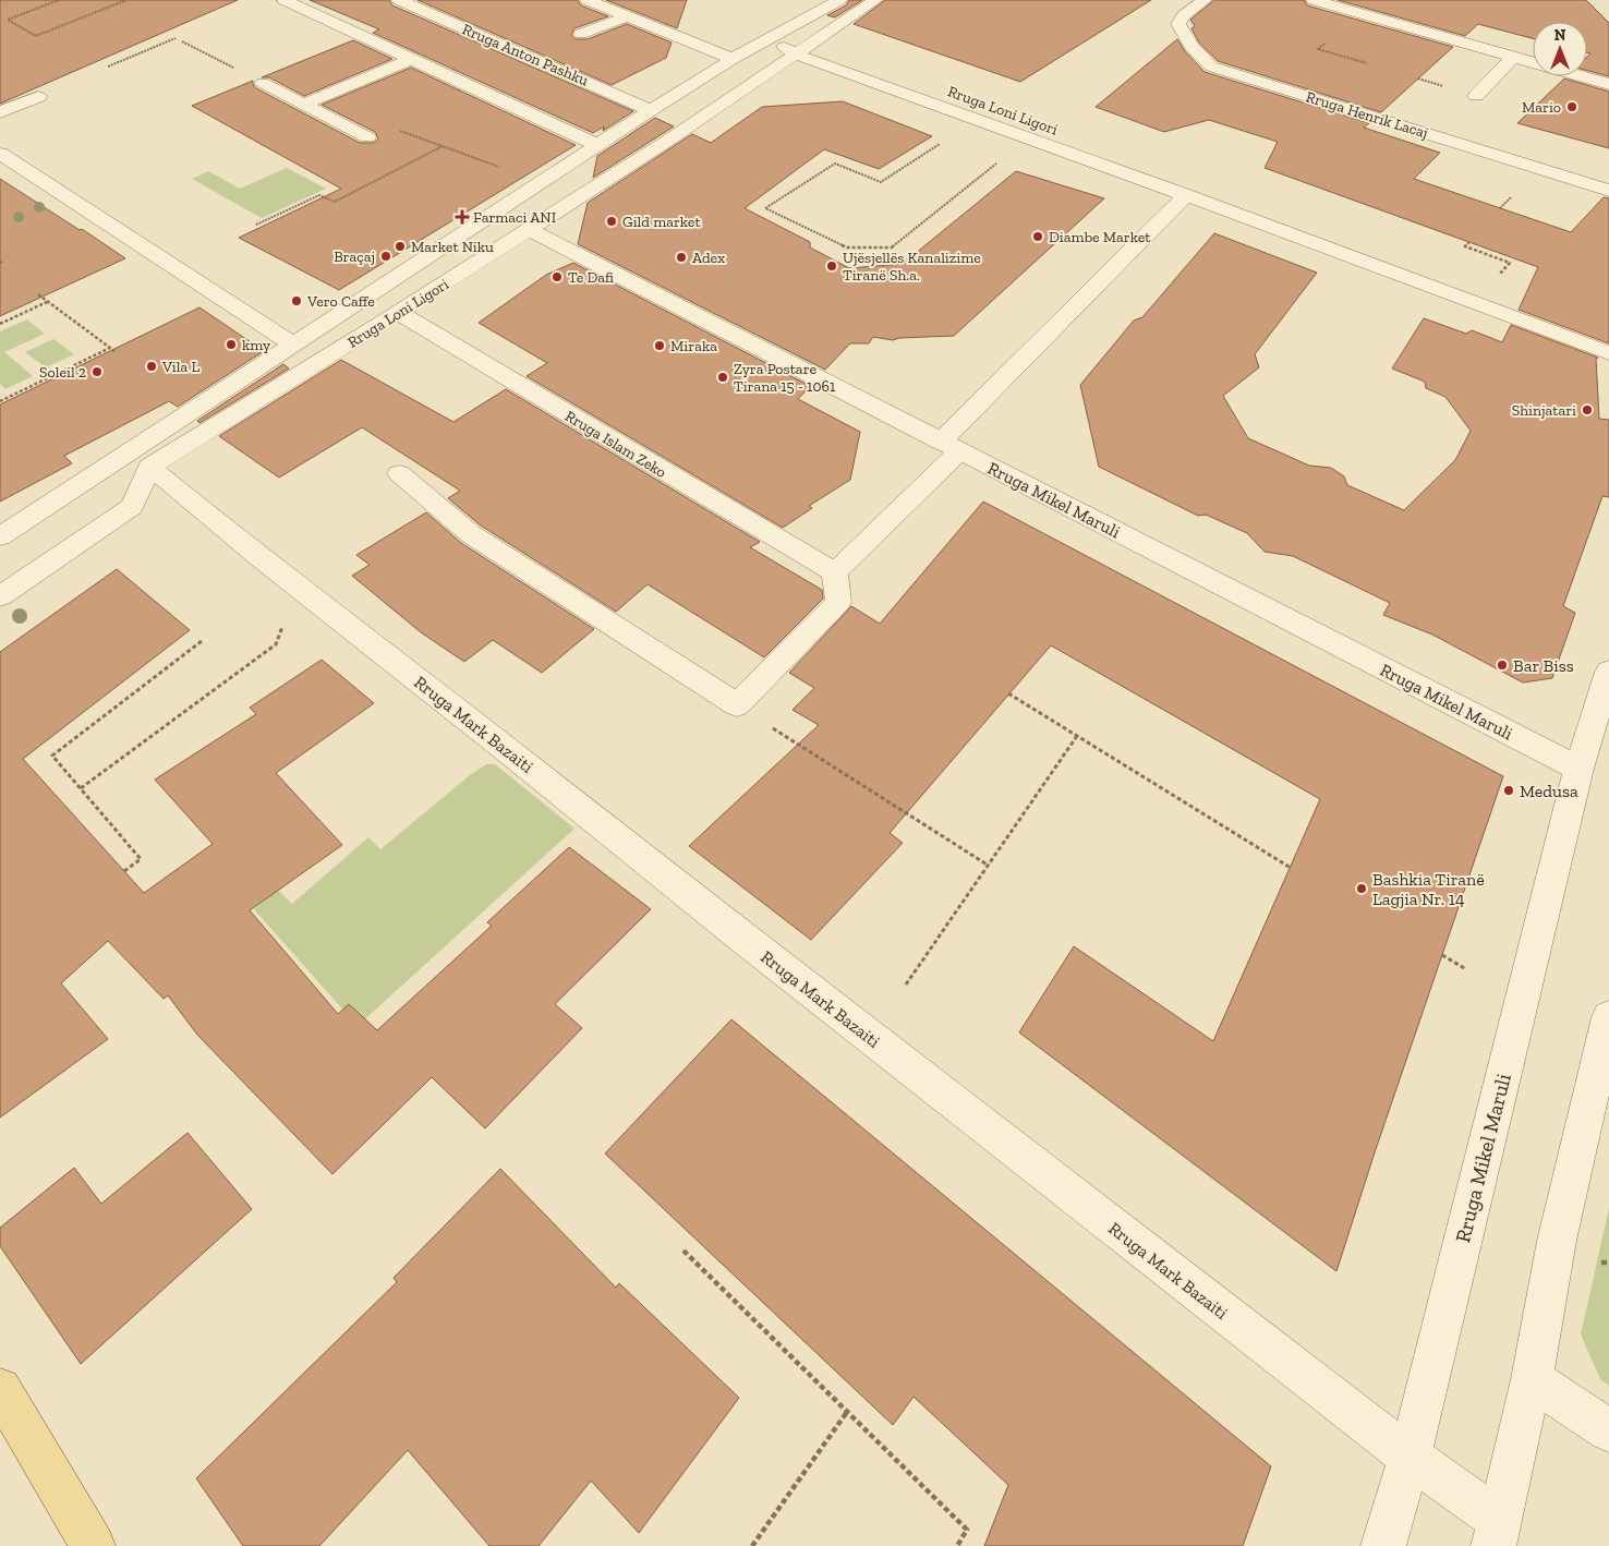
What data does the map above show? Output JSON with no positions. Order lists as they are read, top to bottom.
{
  "streets": {
    "street": [
      "Rruga Anton Pashku",
      "Rruga Loni Ligori",
      "Rruga Henrik Lacaj",
      "Rruga Islam Zeko",
      "Rruga Mikel Maruli",
      "Rruga Mark Bazaiti"
    ]
  },
  "crossings": [
    ["Rruga Anton Pashku", "Rruga Loni Ligori"],
    ["Rruga Loni Ligori", "Rruga Islam Zeko"],
    ["Rruga Loni Ligori", "Rruga Mikel Maruli"],
    ["Rruga Loni Ligori", "Rruga Mark Bazaiti"],
    ["Rruga Mikel Maruli", "Rruga Mark Bazaiti"]
  ],
  "places": {
    "other": [
      "Mario",
      "Gild market",
      "Diambe Market",
      "Market Niku",
      "Braçaj",
      "Adex",
      "Ujësjellës Kanalizime Tiranë Sh.a.",
      "Te Dafi",
      "Vero Caffe",
      "kmy",
      "Miraka",
      "Vila L",
      "Soleil 2",
      "Zyra Postare Tirana 15 - 1061",
      "Shinjatari",
      "Bar Biss",
      "Medusa",
      "Bashkia Tiranë Lagjia Nr. 14"
    ],
    "health": ["Farmaci ANI"]
  },
  "north": "top"
}
